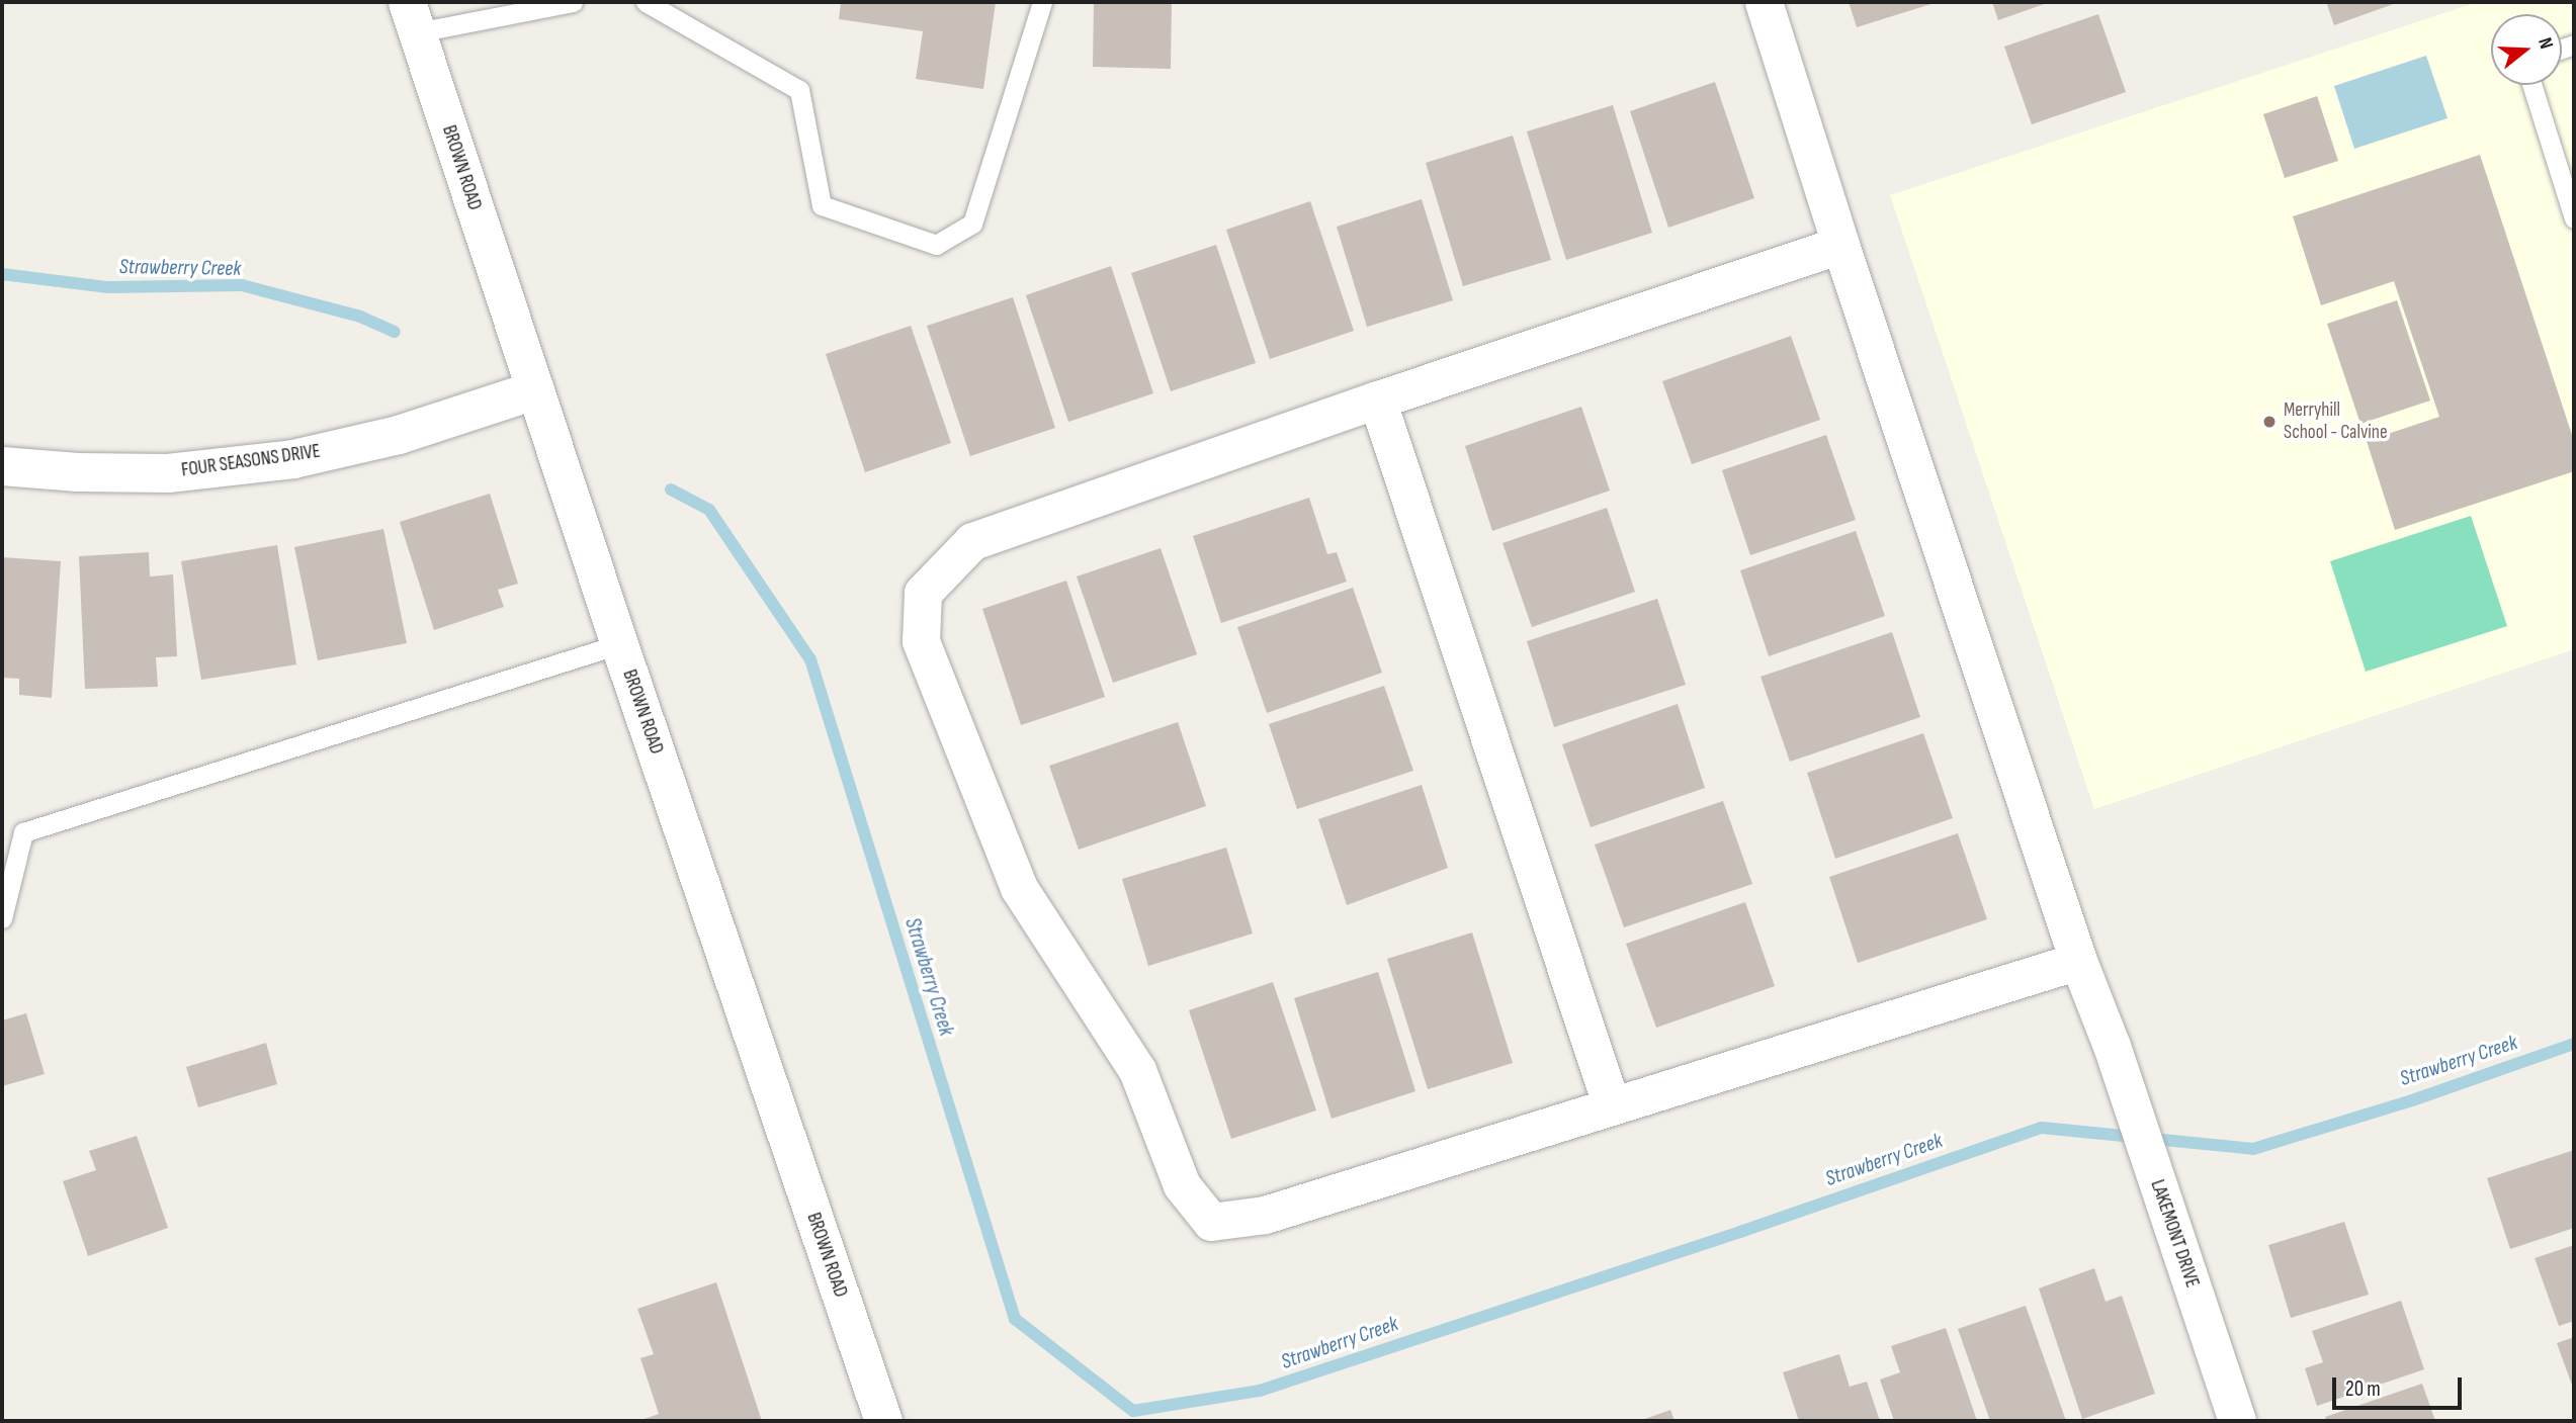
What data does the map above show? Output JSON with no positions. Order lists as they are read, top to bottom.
{
  "streets": {
    "street": ["BROWN ROAD", "FOUR SEASONS DRIVE", "LAKEMONT DRIVE"]
  },
  "crossings": [
    ["BROWN ROAD", "FOUR SEASONS DRIVE"]
  ],
  "water": ["Strawberry Creek"],
  "places": ["Merryhill School - Calvine"],
  "scale_bar": "20 m",
  "north": "right"
}
